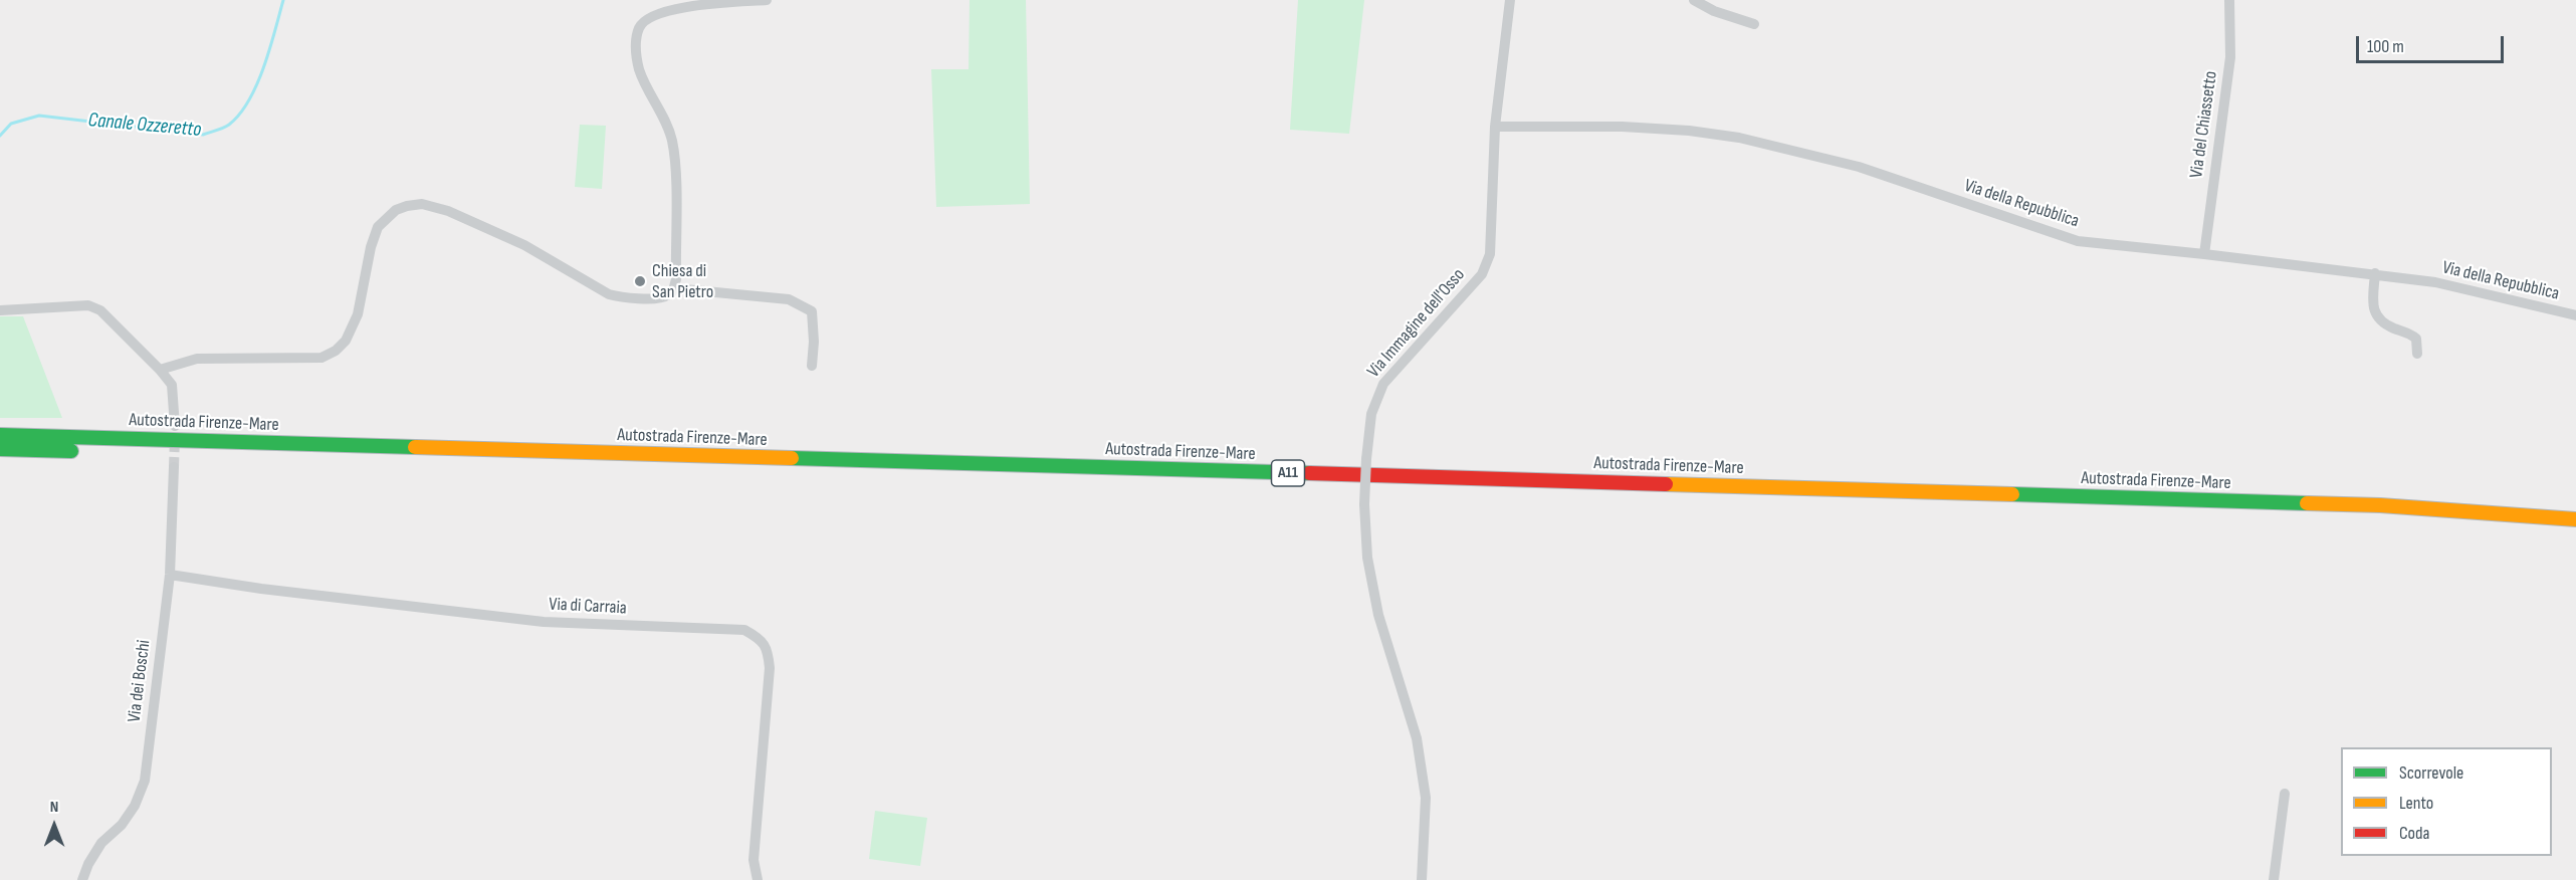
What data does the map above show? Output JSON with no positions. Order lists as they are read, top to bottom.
{
  "streets": {
    "highway": ["Autostrada Firenze-Mare", "A11"],
    "street": [
      "Via del Chiassetto",
      "Via della Repubblica",
      "Via Immagine dell'Osso",
      "Via di Carraia",
      "Via dei Boschi"
    ]
  },
  "crossings": [
    ["Via del Chiassetto", "Via della Repubblica"],
    ["Via della Repubblica", "Via Immagine dell'Osso"],
    ["Via di Carraia", "Via dei Boschi"]
  ],
  "water": ["Canale Ozzeretto"],
  "places": ["Chiesa di San Pietro"],
  "legend": ["Scorrevole", "Lento", "Coda"],
  "scale_bar": "100 m",
  "north": "top"
}
